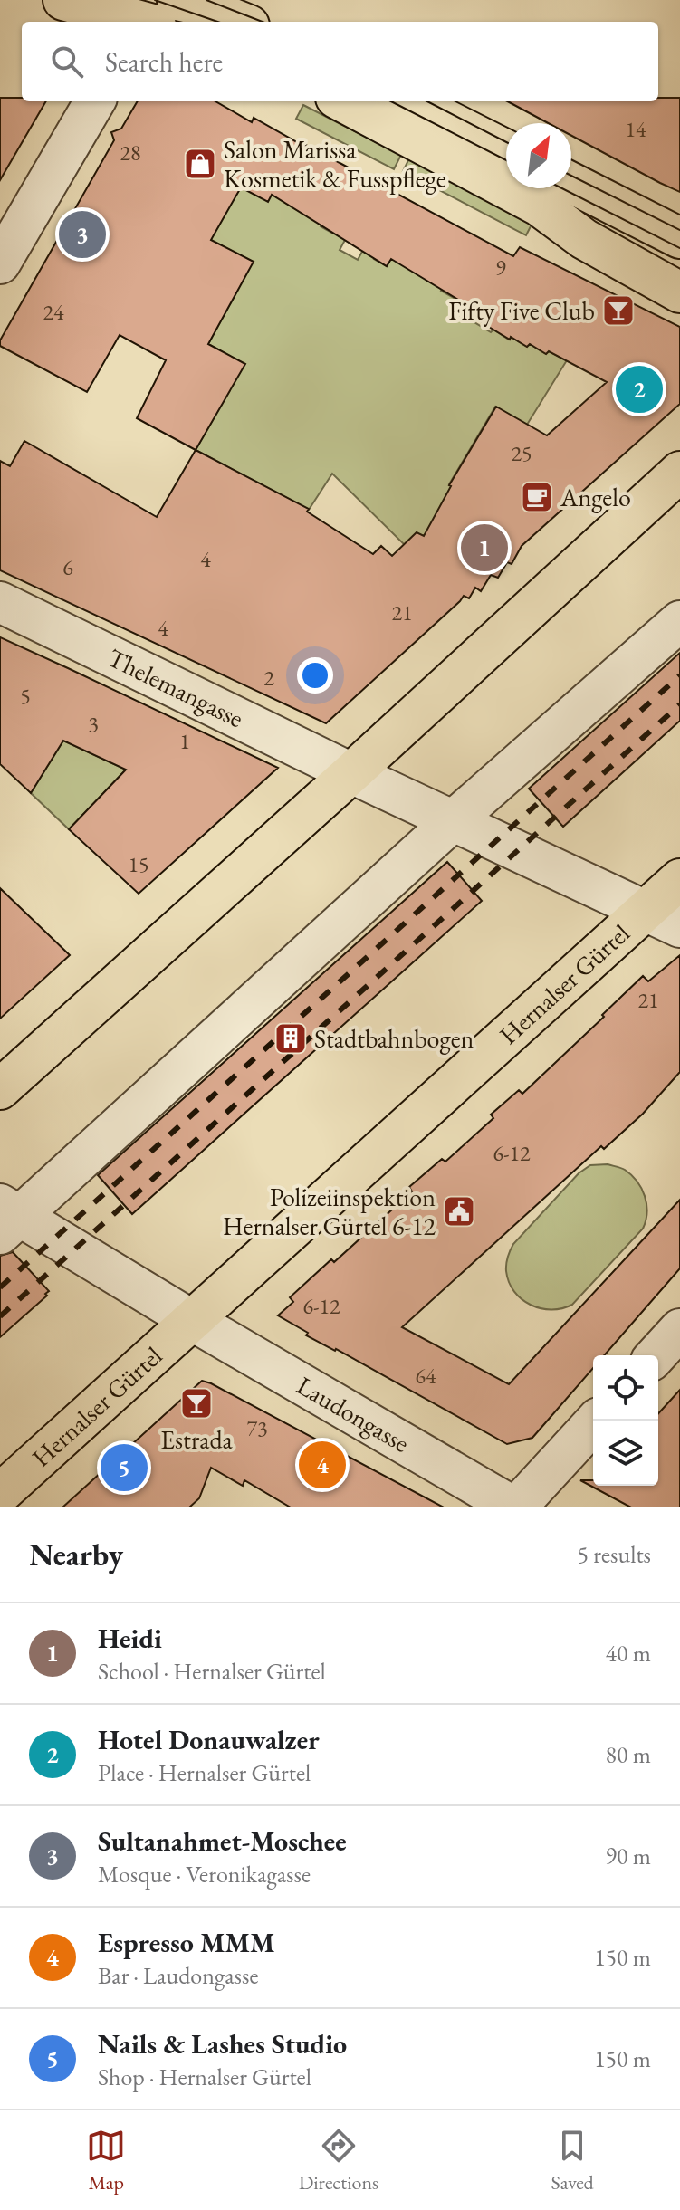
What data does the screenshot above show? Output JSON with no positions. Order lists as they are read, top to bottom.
{
  "streets": {
    "main road": ["Hernalser Gürtel"],
    "street": ["Thelemangasse", "Laudongasse"]
  },
  "crossings": [
    ["Thelemangasse", "Hernalser Gürtel"],
    ["Hernalser Gürtel", "Laudongasse"]
  ],
  "places": {
    "shop": ["Salon Marissa Kosmetik & Fusspflege"],
    "bar": ["Fifty Five Club", "Estrada"],
    "cafe": ["Angelo"],
    "building": ["Stadtbahnbogen"],
    "public building": ["Polizeiinspektion Hernalser Gürtel 6-12"]
  },
  "house_numbers": [
    "14",
    "28",
    "9",
    "24",
    "25",
    "4",
    "6",
    "21",
    "4",
    "2",
    "5",
    "3",
    "1",
    "15",
    "21",
    "6-12",
    "6-12",
    "64",
    "73"
  ],
  "north": "top right",
  "page": {
    "search": "Search here",
    "pins": [
      "3",
      "2",
      "1",
      "4",
      "5"
    ],
    "heading": ["Nearby", "5 results"],
    "list": [
      {
        "mark": "1",
        "name": "Heidi",
        "note": "School · Hernalser Gürtel",
        "value": "40 m"
      },
      {
        "mark": "2",
        "name": "Hotel Donauwalzer",
        "note": "Place · Hernalser Gürtel",
        "value": "80 m"
      },
      {
        "mark": "3",
        "name": "Sultanahmet-Moschee",
        "note": "Mosque · Veronikagasse",
        "value": "90 m"
      },
      {
        "mark": "4",
        "name": "Espresso MMM",
        "note": "Bar · Laudongasse",
        "value": "150 m"
      },
      {
        "mark": "5",
        "name": "Nails & Lashes Studio",
        "note": "Shop · Hernalser Gürtel",
        "value": "150 m"
      }
    ],
    "nav": ["Map", "Directions", "Saved"]
  }
}
